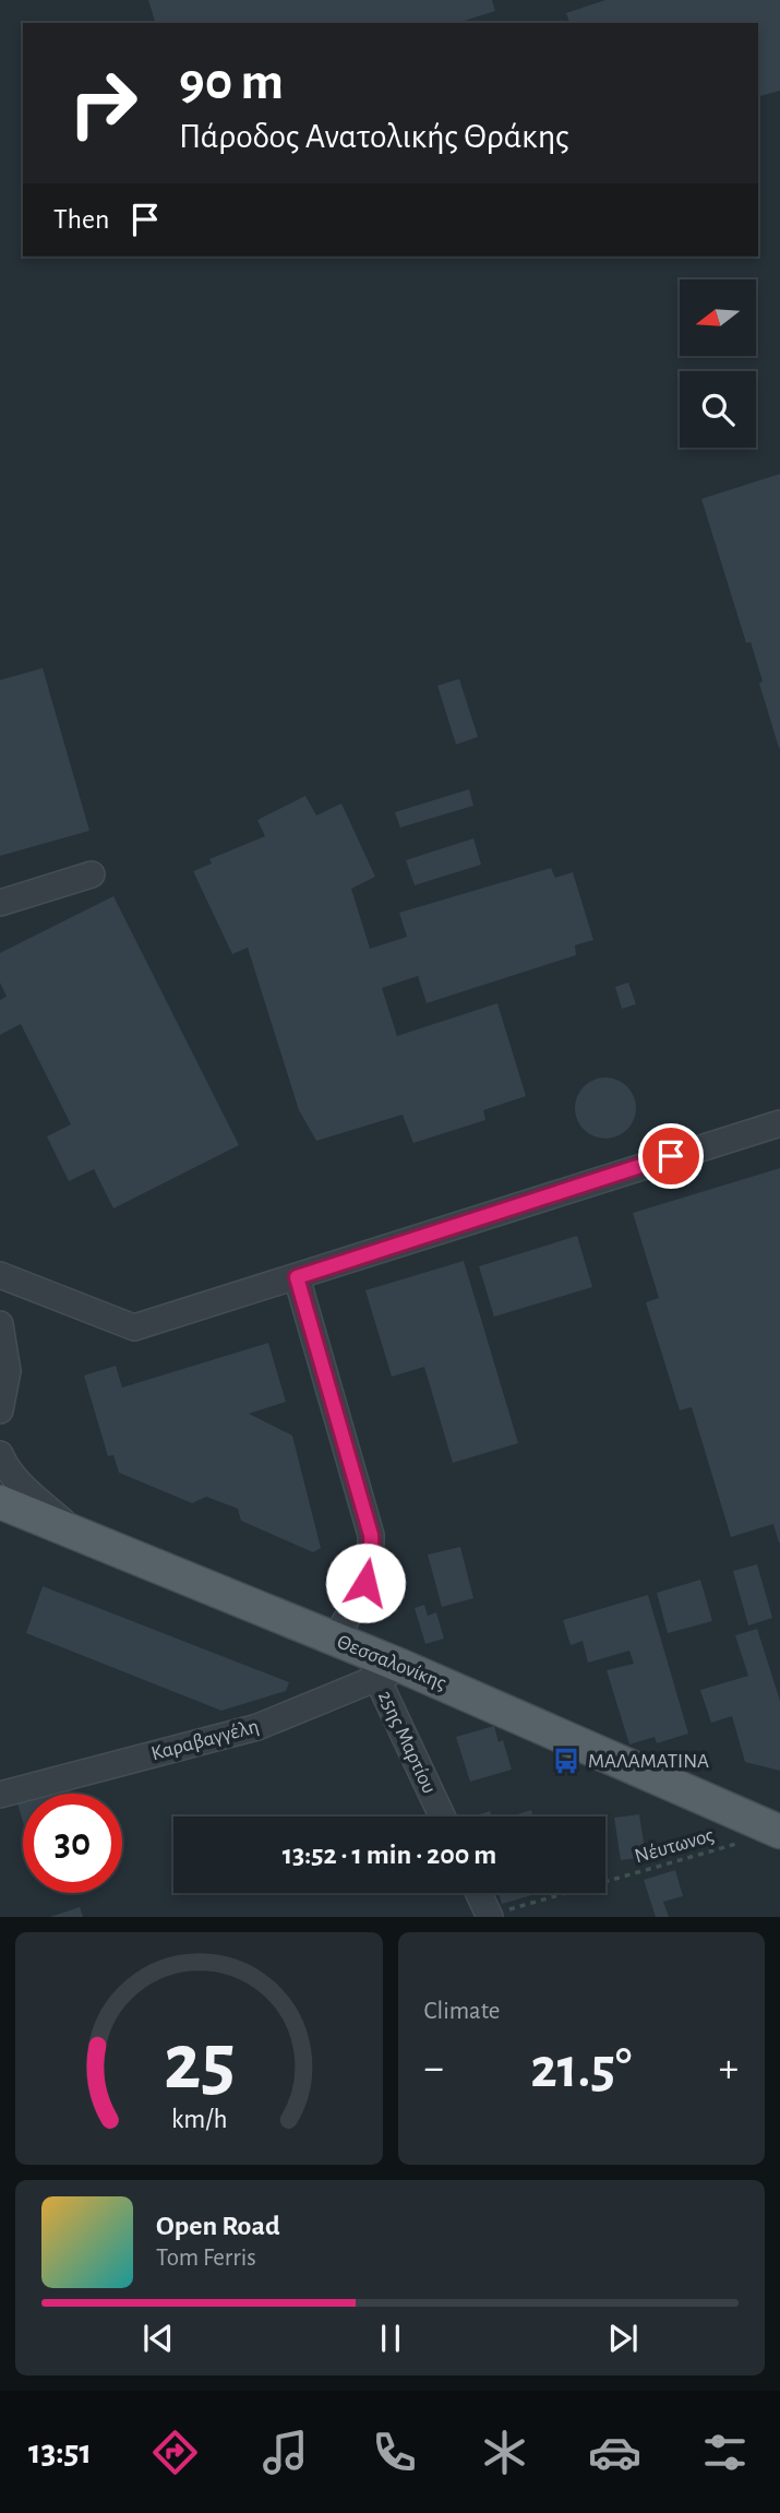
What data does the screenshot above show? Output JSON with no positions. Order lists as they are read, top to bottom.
{
  "streets": {
    "main road": ["Θεσσαλονίκης"],
    "street": ["Καραβαγγέλη", "25ης Μαρτίου"],
    "path": ["Νέυτωνος"]
  },
  "crossings": [
    ["Θεσσαλονίκης", "Καραβαγγέλη"],
    ["Θεσσαλονίκης", "25ης Μαρτίου"],
    ["Θεσσαλονίκης", "Νέυτωνος"],
    ["Καραβαγγέλη", "25ης Μαρτίου"]
  ],
  "places": {
    "bus stop": ["ΜΑΛΑΜΑΤΙΝΑ"]
  },
  "north": "left",
  "page": {
    "turn": ["90 m", "Πάροδος Ανατολικής Θράκης"],
    "then": "Then",
    "limit": "30",
    "trip": "13:52 · 1 min · 200 m",
    "tile": "Climate",
    "heat": ["−", "21.5°", "+"],
    "song": ["Open Road", "Tom Ferris"],
    "tabs": "13:51",
    "gauge": ["25", "km/h"]
  }
}
